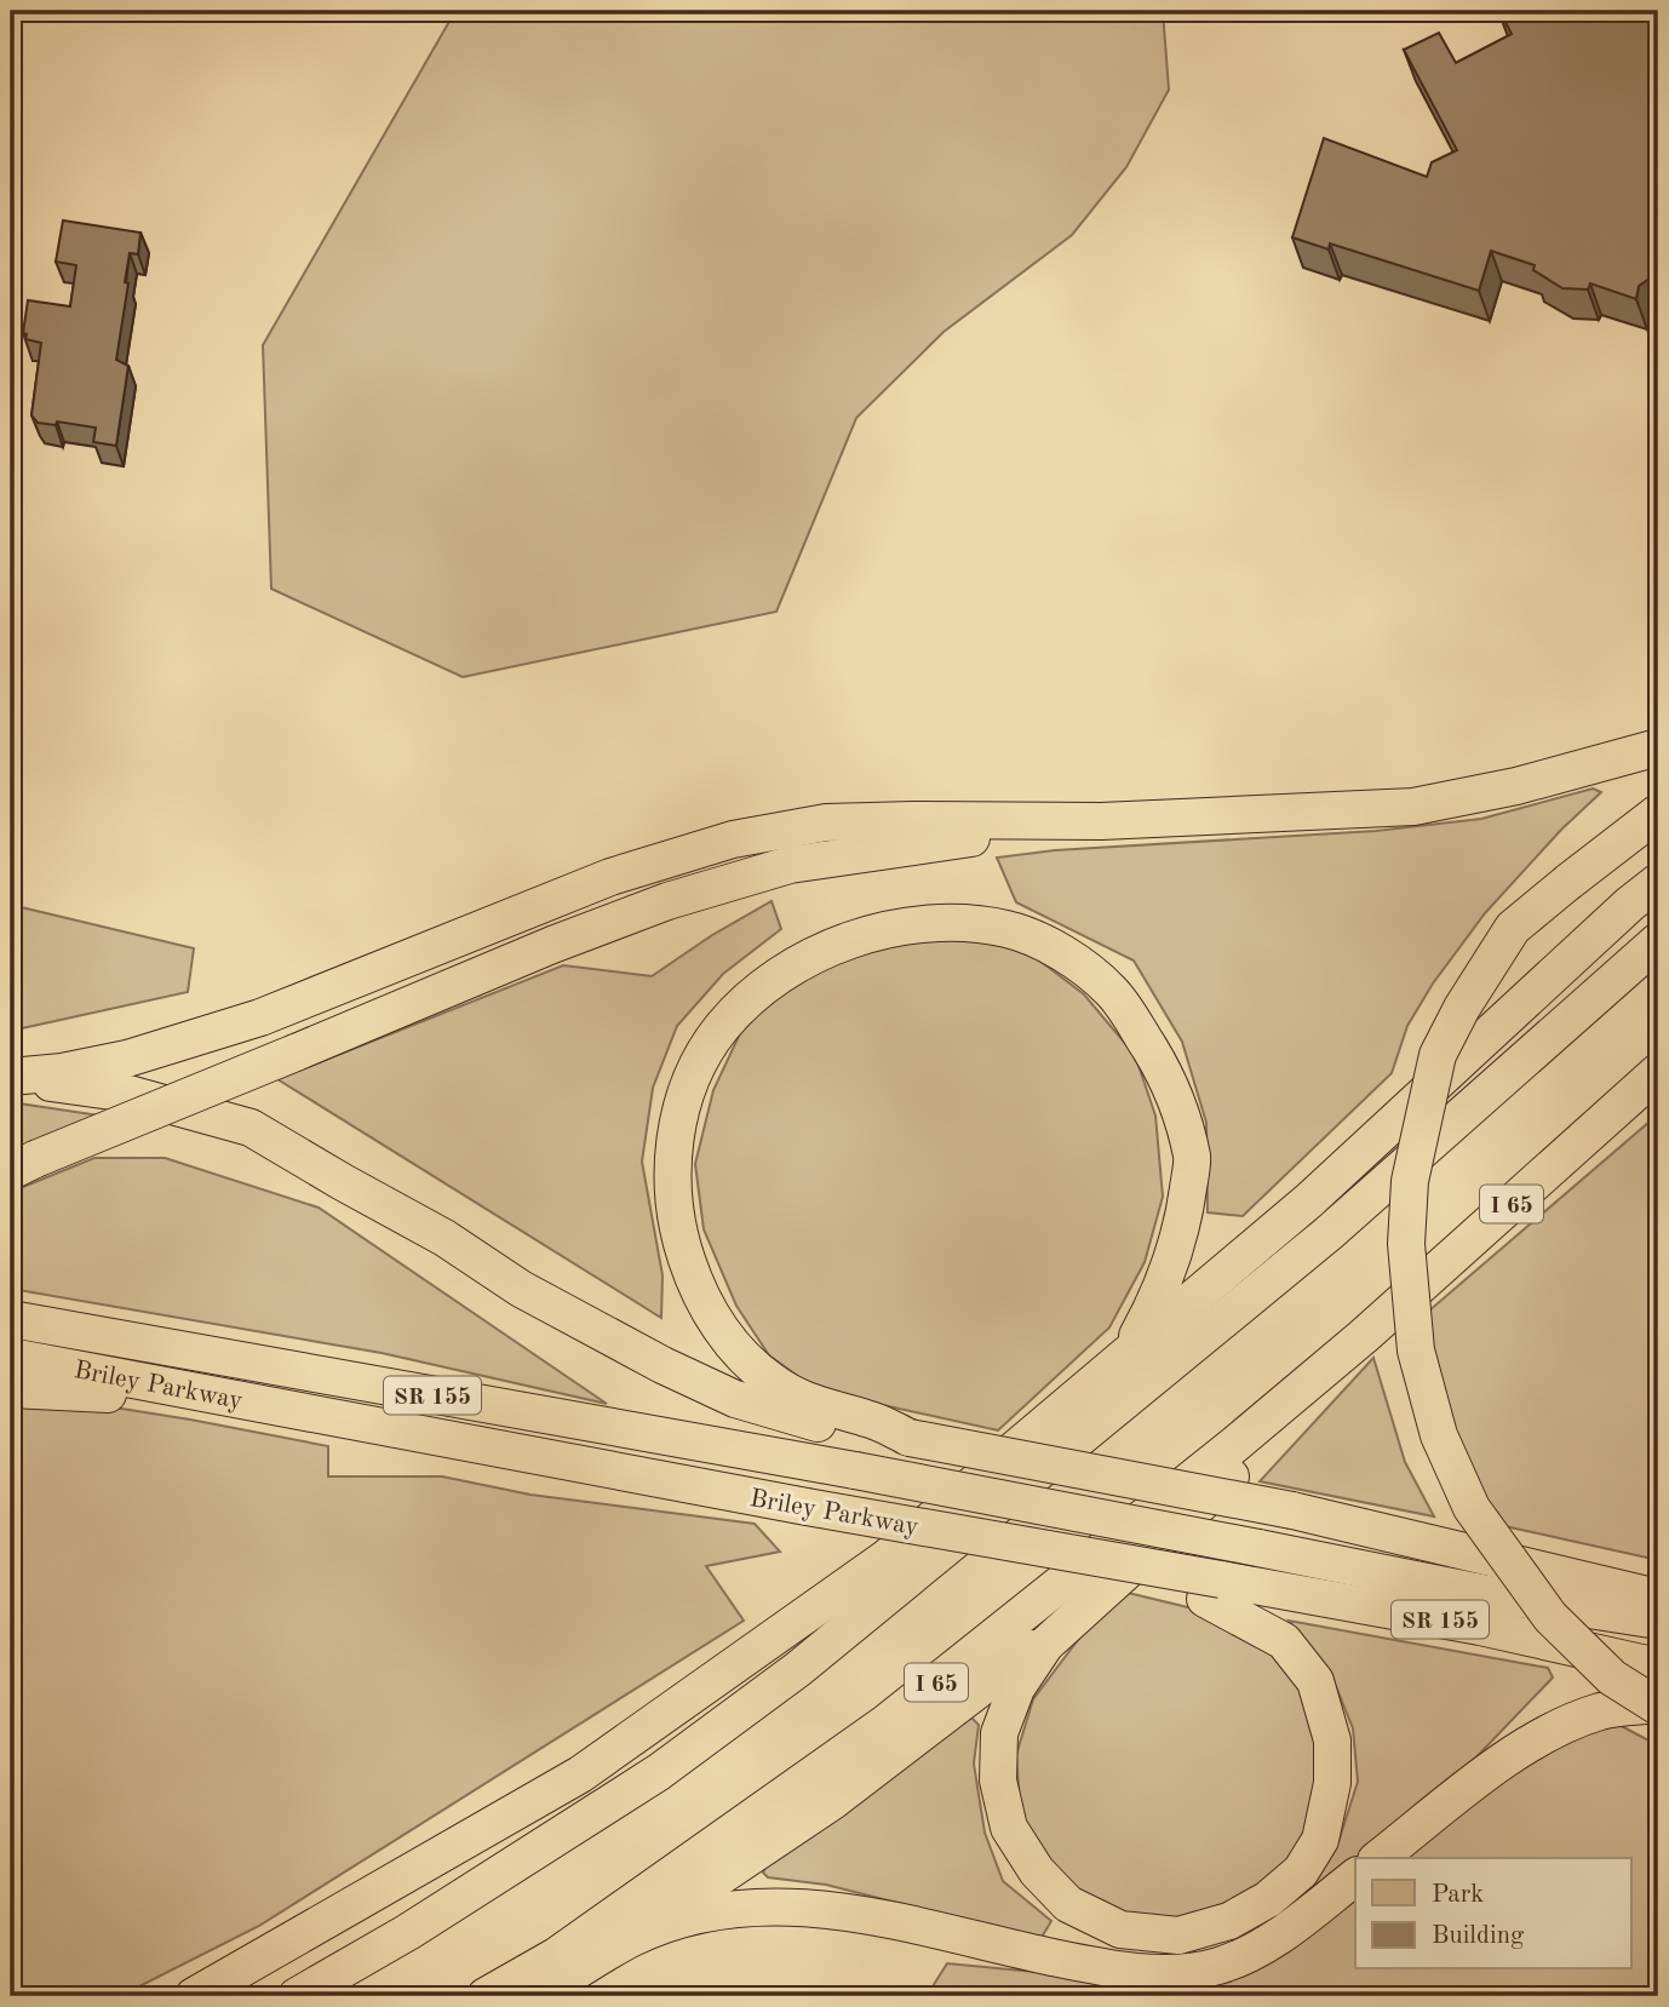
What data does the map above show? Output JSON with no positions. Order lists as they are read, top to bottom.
{
  "streets": {
    "highway": ["I 65", "Briley Parkway", "SR 155"]
  },
  "crossings": [
    ["Briley Parkway", "SR 155"]
  ],
  "legend": ["Park", "Building"]
}
